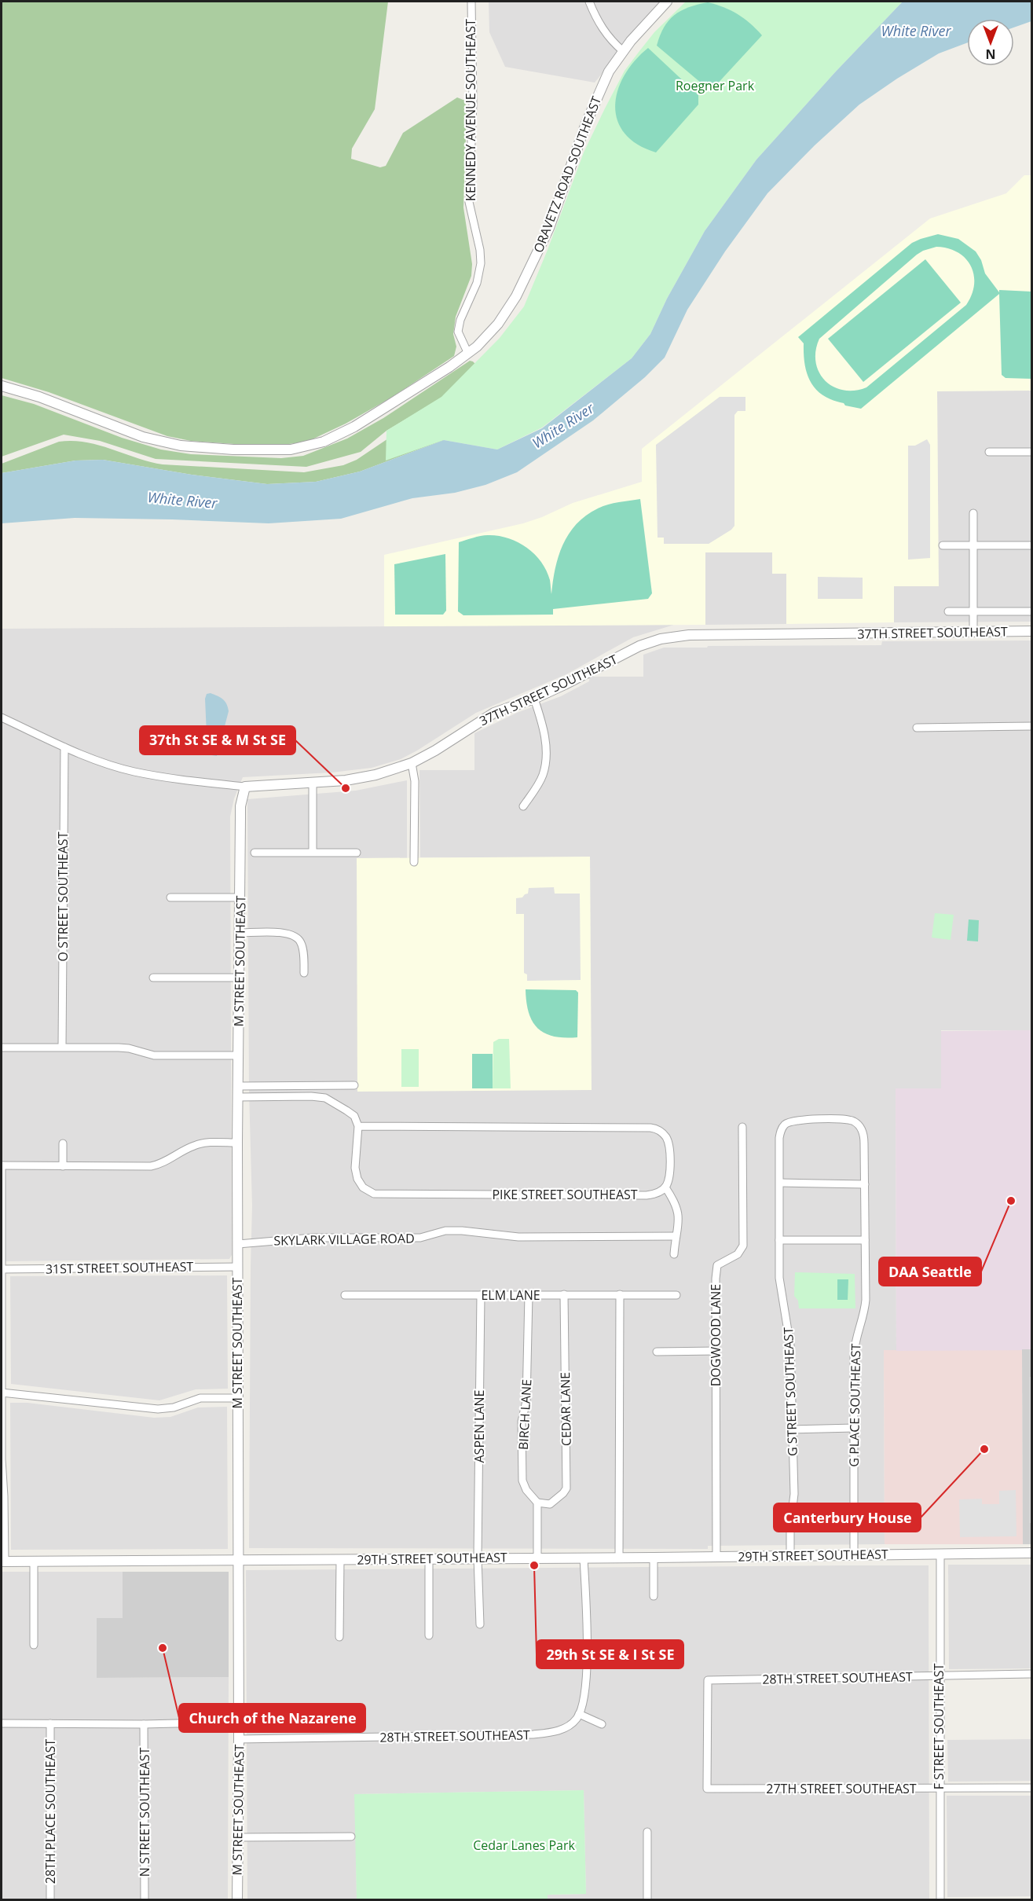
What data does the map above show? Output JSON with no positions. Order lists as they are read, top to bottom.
{
  "streets": {
    "street": [
      "KENNEDY AVENUE SOUTHEAST",
      "ORAVETZ ROAD SOUTHEAST",
      "37TH STREET SOUTHEAST",
      "O STREET SOUTHEAST",
      "M STREET SOUTHEAST",
      "PIKE STREET SOUTHEAST",
      "SKYLARK VILLAGE ROAD",
      "31ST STREET SOUTHEAST",
      "ELM LANE",
      "DOGWOOD LANE",
      "G STREET SOUTHEAST",
      "G PLACE SOUTHEAST",
      "CEDAR LANE",
      "BIRCH LANE",
      "ASPEN LANE",
      "29TH STREET SOUTHEAST",
      "28TH STREET SOUTHEAST",
      "F STREET SOUTHEAST",
      "27TH STREET SOUTHEAST",
      "28TH PLACE SOUTHEAST",
      "N STREET SOUTHEAST"
    ]
  },
  "crossings": [
    ["KENNEDY AVENUE SOUTHEAST", "ORAVETZ ROAD SOUTHEAST"],
    ["37TH STREET SOUTHEAST", "O STREET SOUTHEAST"],
    ["37TH STREET SOUTHEAST", "M STREET SOUTHEAST"],
    ["M STREET SOUTHEAST", "SKYLARK VILLAGE ROAD"],
    ["M STREET SOUTHEAST", "31ST STREET SOUTHEAST"],
    ["M STREET SOUTHEAST", "29TH STREET SOUTHEAST"],
    ["M STREET SOUTHEAST", "28TH STREET SOUTHEAST"],
    ["ELM LANE", "CEDAR LANE"],
    ["ELM LANE", "BIRCH LANE"],
    ["ELM LANE", "ASPEN LANE"],
    ["DOGWOOD LANE", "29TH STREET SOUTHEAST"],
    ["G STREET SOUTHEAST", "G PLACE SOUTHEAST"],
    ["G STREET SOUTHEAST", "29TH STREET SOUTHEAST"],
    ["G PLACE SOUTHEAST", "29TH STREET SOUTHEAST"],
    ["CEDAR LANE", "BIRCH LANE"],
    ["ASPEN LANE", "29TH STREET SOUTHEAST"],
    ["29TH STREET SOUTHEAST", "F STREET SOUTHEAST"],
    ["28TH STREET SOUTHEAST", "F STREET SOUTHEAST"],
    ["28TH STREET SOUTHEAST", "27TH STREET SOUTHEAST"],
    ["F STREET SOUTHEAST", "27TH STREET SOUTHEAST"]
  ],
  "water": ["White River"],
  "parks": ["Roegner Park", "Cedar Lanes Park"],
  "places": [
    "37th St SE & M St SE",
    "DAA Seattle",
    "Canterbury House",
    "29th St SE & I St SE",
    "Church of the Nazarene"
  ],
  "north": "bottom"
}
